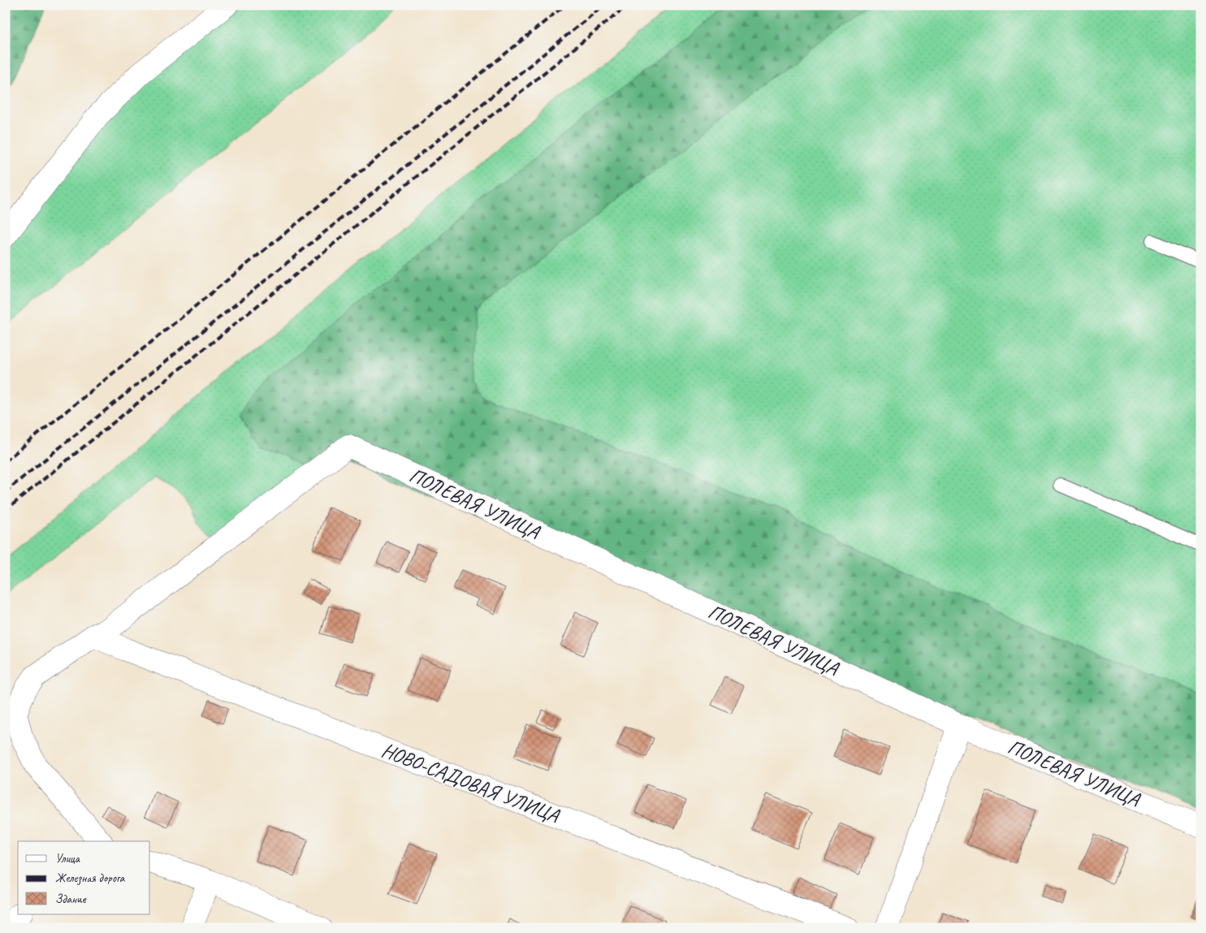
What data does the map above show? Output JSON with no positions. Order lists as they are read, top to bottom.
{
  "streets": {
    "street": ["ПОЛЕВАЯ УЛИЦА", "НОВО-САДОВАЯ УЛИЦА"]
  },
  "crossings": [
    ["ПОЛЕВАЯ УЛИЦА", "НОВО-САДОВАЯ УЛИЦА"]
  ],
  "legend": ["Улица", "Железная дорога", "Здание"]
}
